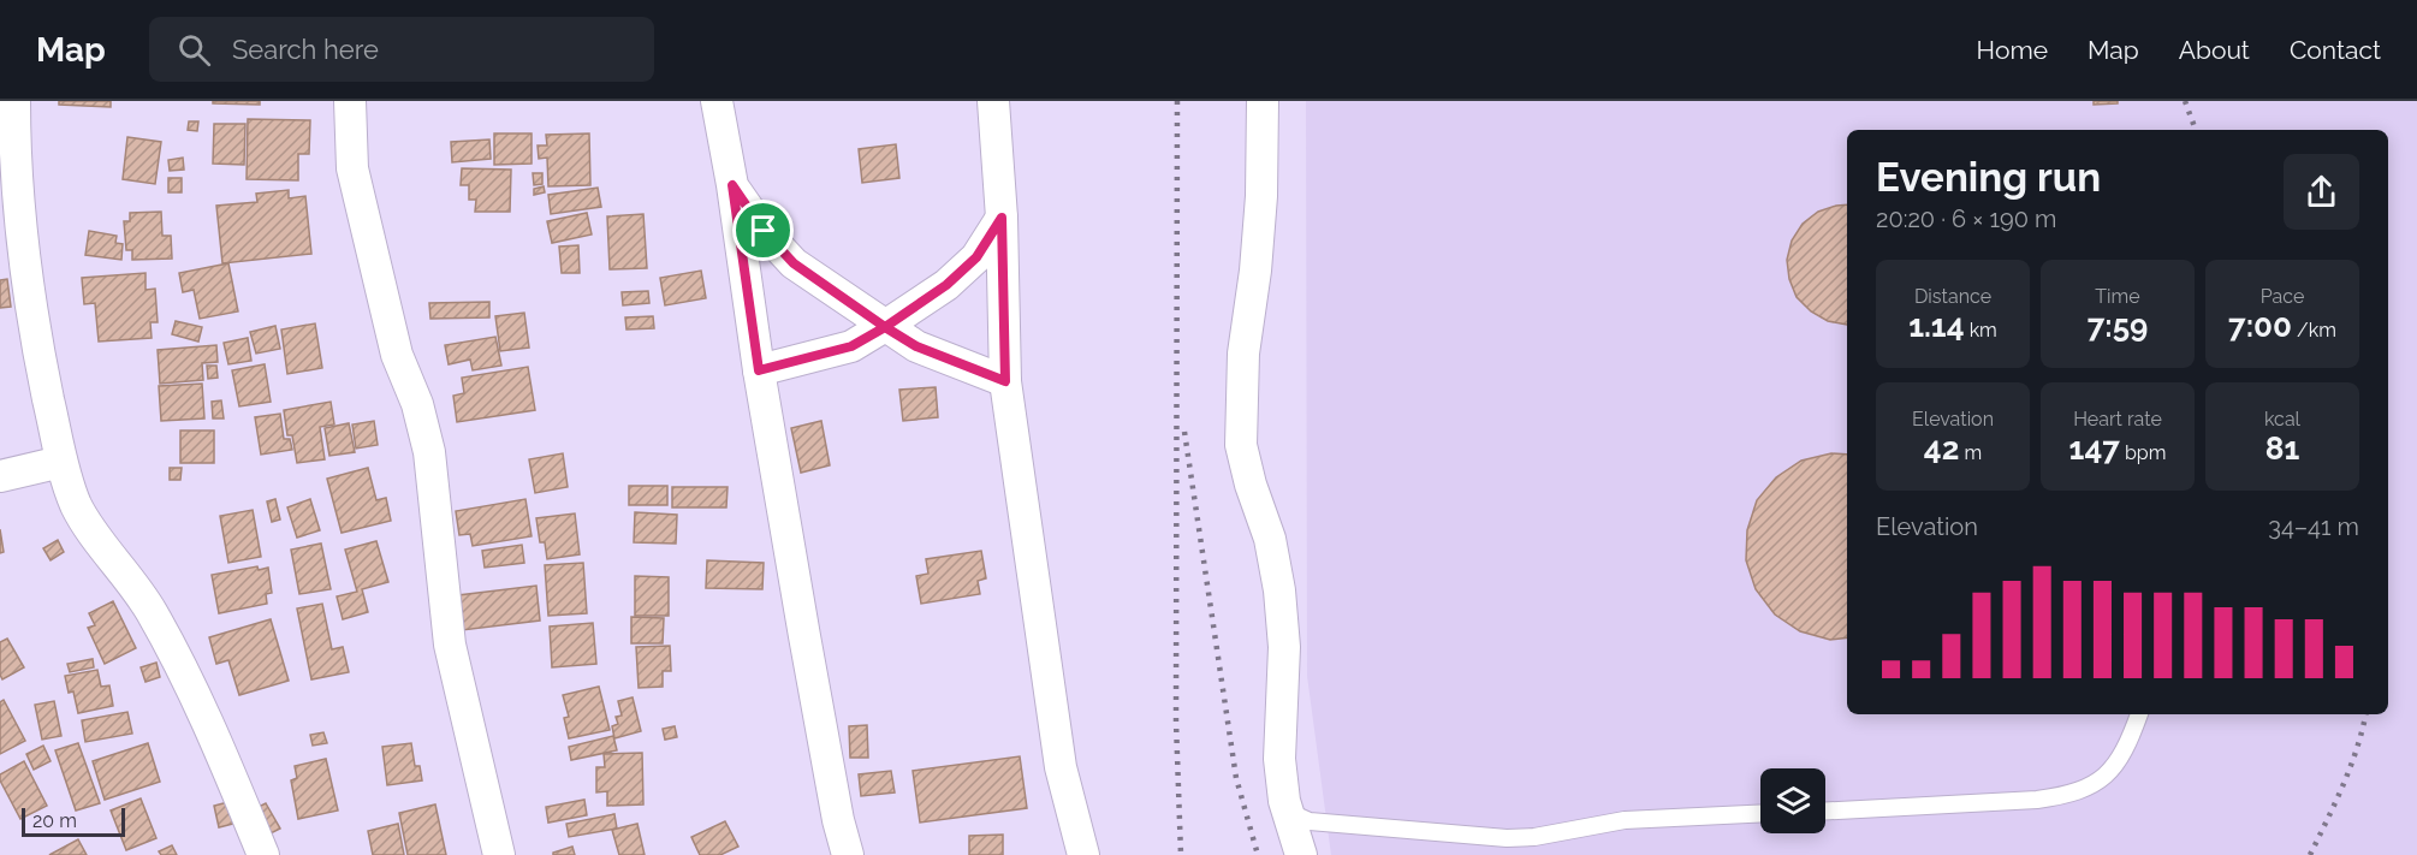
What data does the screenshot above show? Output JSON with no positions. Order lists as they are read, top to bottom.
{
  "scale_bar": "20 m",
  "page": {
    "header": "Map",
    "search": "Search here",
    "nav": [
      "Home",
      "Map",
      "About",
      "Contact"
    ],
    "heading": ["Evening run", "20:20 · 6 × 190 m"],
    "stats": [
      ["Distance", "1.14 km"],
      ["Time", "7:59"],
      ["Pace", "7:00 /km"],
      ["Elevation", "42 m"],
      ["Heart rate", "147 bpm"],
      ["kcal", "81"]
    ],
    "chart": ["Elevation", "34–41 m"],
    "scale": "20 m"
  }
}
